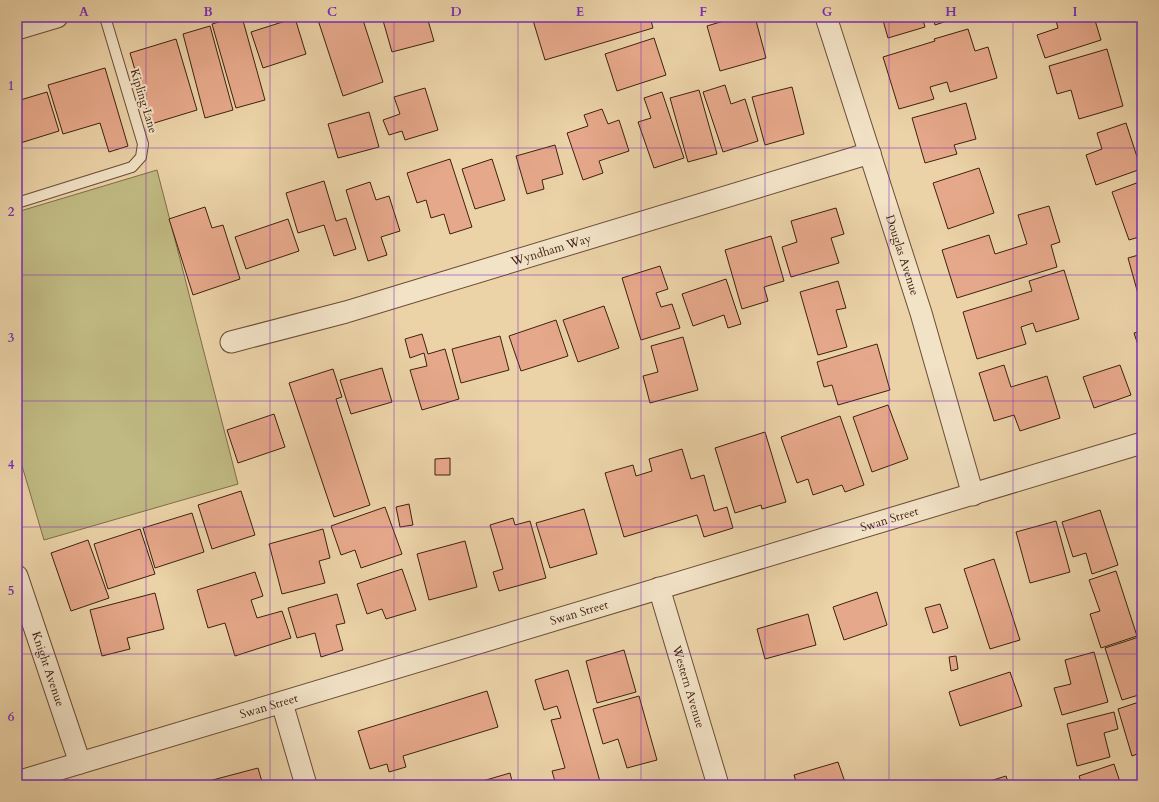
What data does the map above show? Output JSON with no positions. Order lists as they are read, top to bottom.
{
  "streets": {
    "street": [
      "Wyndham Way",
      "Douglas Avenue",
      "Swan Street",
      "Knight Avenue",
      "Western Avenue"
    ],
    "lane": ["Kipling Lane"]
  },
  "crossings": [
    ["Wyndham Way", "Douglas Avenue"],
    ["Douglas Avenue", "Swan Street"],
    ["Swan Street", "Knight Avenue"],
    ["Swan Street", "Western Avenue"]
  ],
  "grid": {
    "columns": [
      "A",
      "B",
      "C",
      "D",
      "E",
      "F",
      "G",
      "H",
      "I"
    ],
    "rows": [
      "1",
      "2",
      "3",
      "4",
      "5",
      "6"
    ]
  }
}
